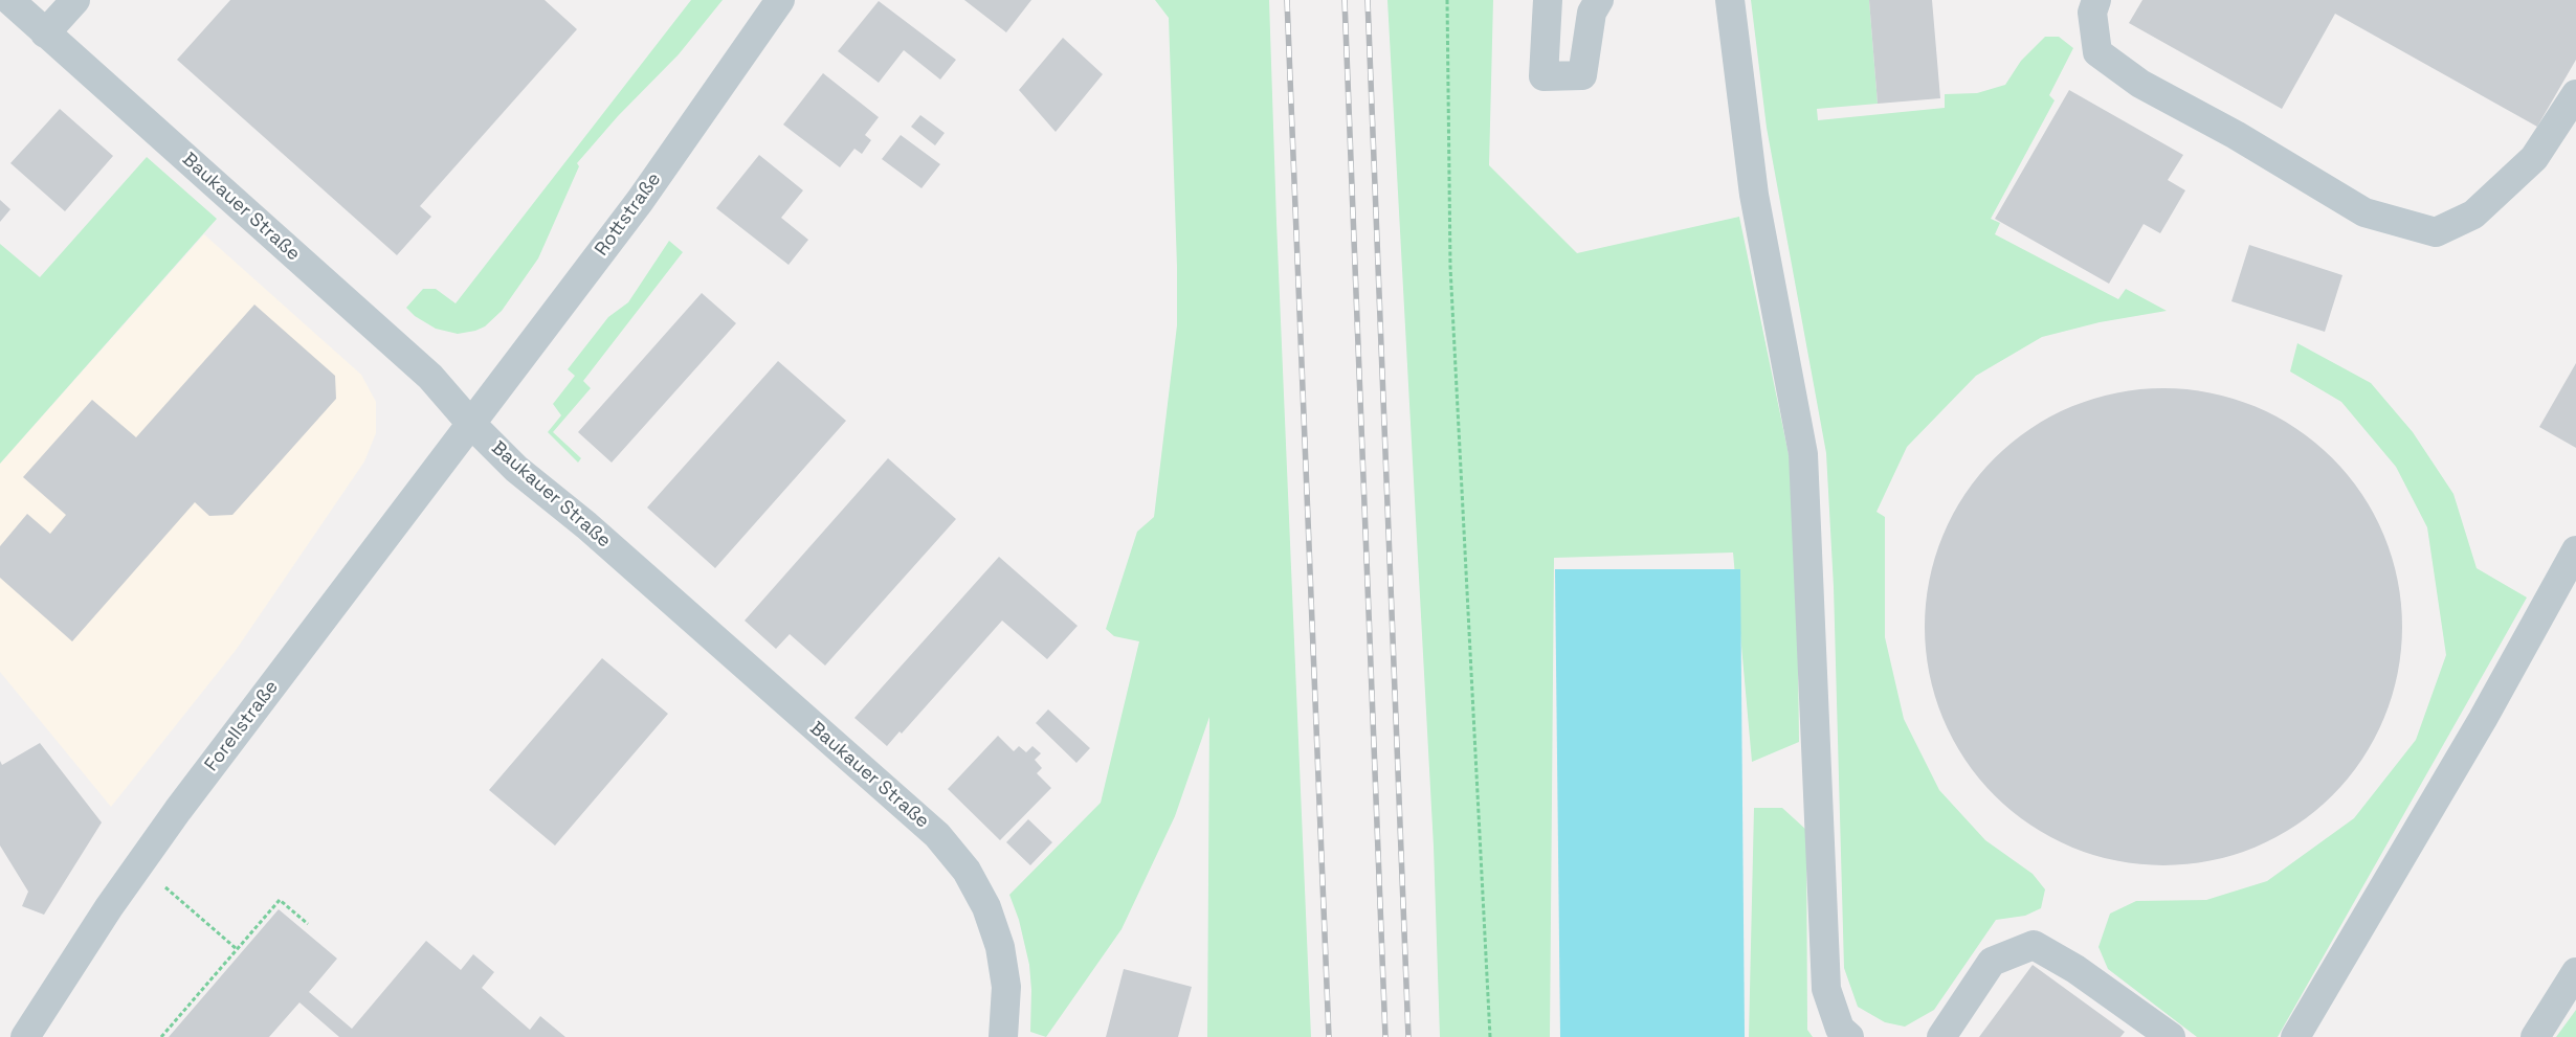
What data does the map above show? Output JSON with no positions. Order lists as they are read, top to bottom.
{
  "streets": {
    "street": ["Baukauer Straße", "Rottstraße", "Forellstraße"]
  },
  "crossings": [
    ["Baukauer Straße", "Rottstraße"],
    ["Baukauer Straße", "Forellstraße"],
    ["Rottstraße", "Forellstraße"]
  ]
}
